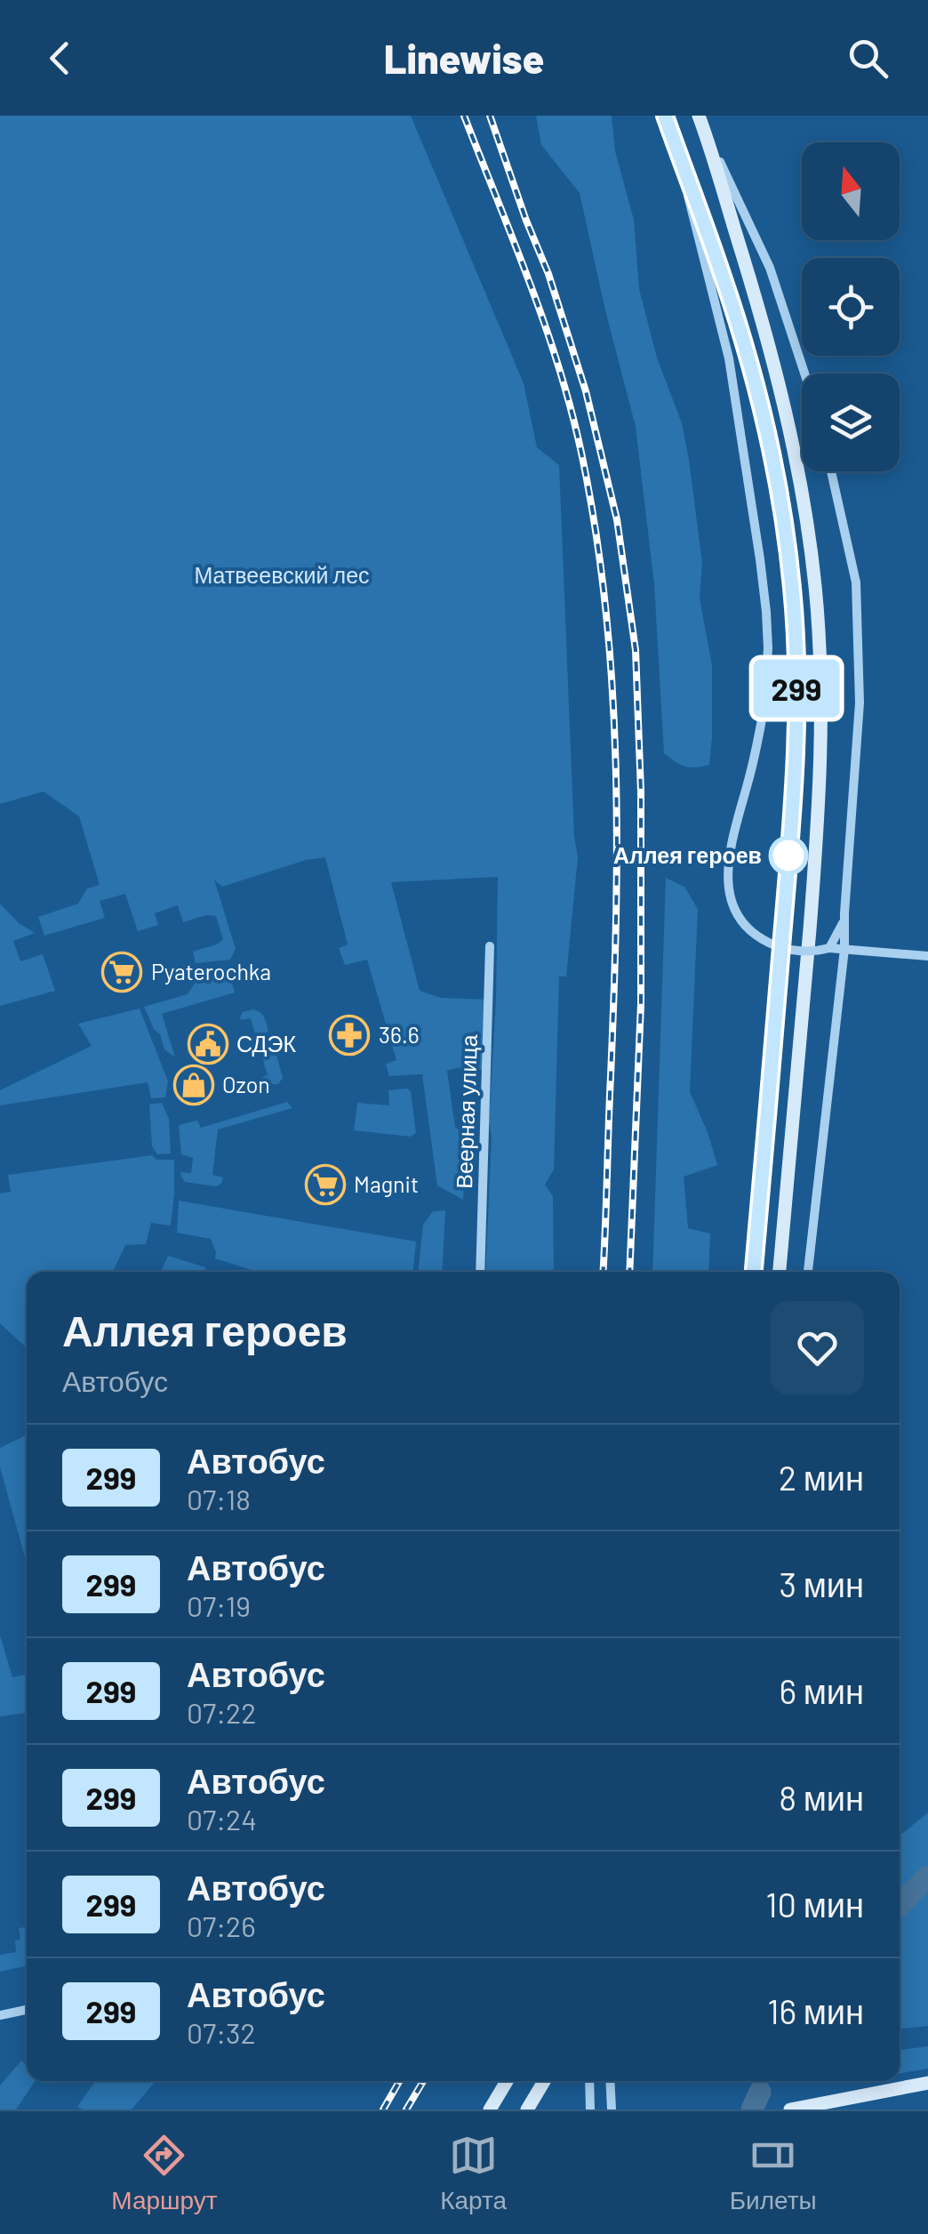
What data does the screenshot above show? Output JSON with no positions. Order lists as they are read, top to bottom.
{
  "streets": {
    "street": ["Веерная улица"]
  },
  "parks": ["Матвеевский лес"],
  "places": {
    "other": ["Аллея героев"],
    "supermarket": ["Pyaterochka", "Magnit"],
    "pharmacy": ["36.6"],
    "public building": ["СДЭК"],
    "shop": ["Ozon"]
  },
  "lines": ["bus line 299"],
  "north": "top",
  "page": {
    "header": "Linewise",
    "on_map": "299",
    "heading": ["Аллея героев", "Автобус"],
    "list": [
      {
        "mark": "299",
        "name": "Автобус",
        "note": "07:18",
        "value": "2 мин"
      },
      {
        "mark": "299",
        "name": "Автобус",
        "note": "07:19",
        "value": "3 мин"
      },
      {
        "mark": "299",
        "name": "Автобус",
        "note": "07:22",
        "value": "6 мин"
      },
      {
        "mark": "299",
        "name": "Автобус",
        "note": "07:24",
        "value": "8 мин"
      },
      {
        "mark": "299",
        "name": "Автобус",
        "note": "07:26",
        "value": "10 мин"
      },
      {
        "mark": "299",
        "name": "Автобус",
        "note": "07:32",
        "value": "16 мин"
      }
    ],
    "tabs": ["Маршрут", "Карта", "Билеты"]
  }
}
